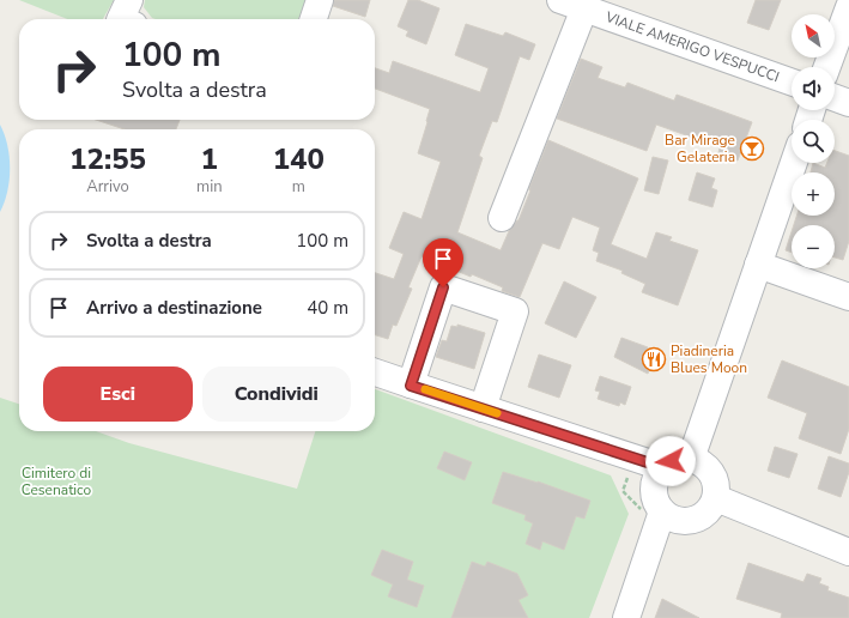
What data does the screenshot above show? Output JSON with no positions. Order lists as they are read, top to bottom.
{
  "streets": {
    "street": ["VIALE AMERIGO VESPUCCI"]
  },
  "parks": ["Cimitero di Cesenatico"],
  "places": {
    "bar": ["Bar Mirage Gelateria"],
    "restaurant": ["Piadineria Blues Moon"]
  },
  "north": "top left",
  "page": {
    "map_buttons": ["+", "−"],
    "turn": ["100 m", "Svolta a destra"],
    "eta": [
      "12:55",
      "Arrivo",
      "1",
      "min",
      "140",
      "m"
    ],
    "list": [
      {
        "name": "Svolta a destra",
        "value": "100 m"
      },
      {
        "name": "Arrivo a destinazione",
        "value": "40 m"
      }
    ],
    "buttons": ["Esci", "Condividi"]
  }
}
